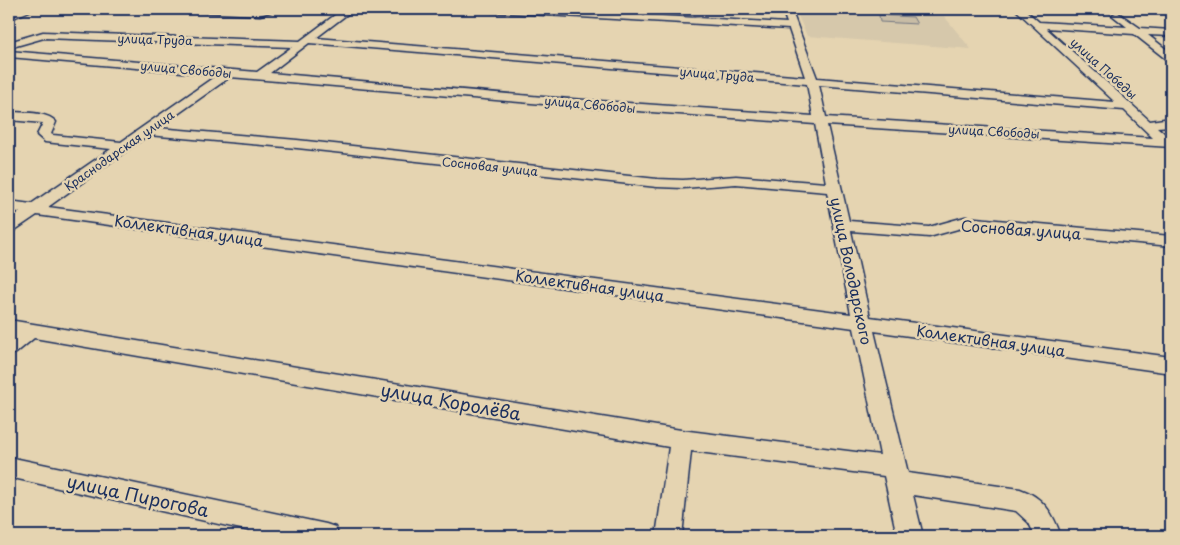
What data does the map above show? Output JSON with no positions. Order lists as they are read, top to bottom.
{
  "streets": {
    "street": [
      "улица Труда",
      "улица Победы",
      "улица Свободы",
      "Краснодарская улица",
      "Сосновая улица",
      "Коллективная улица",
      "улица Володарского",
      "улица Королёва",
      "улица Пирогова"
    ]
  },
  "crossings": [
    ["улица Труда", "улица Победы"],
    ["улица Труда", "улица Володарского"],
    ["улица Победы", "улица Свободы"],
    ["улица Свободы", "Краснодарская улица"],
    ["улица Свободы", "улица Володарского"],
    ["Краснодарская улица", "Сосновая улица"],
    ["Краснодарская улица", "Коллективная улица"],
    ["Сосновая улица", "улица Володарского"],
    ["Коллективная улица", "улица Володарского"],
    ["улица Володарского", "улица Королёва"]
  ]
}
